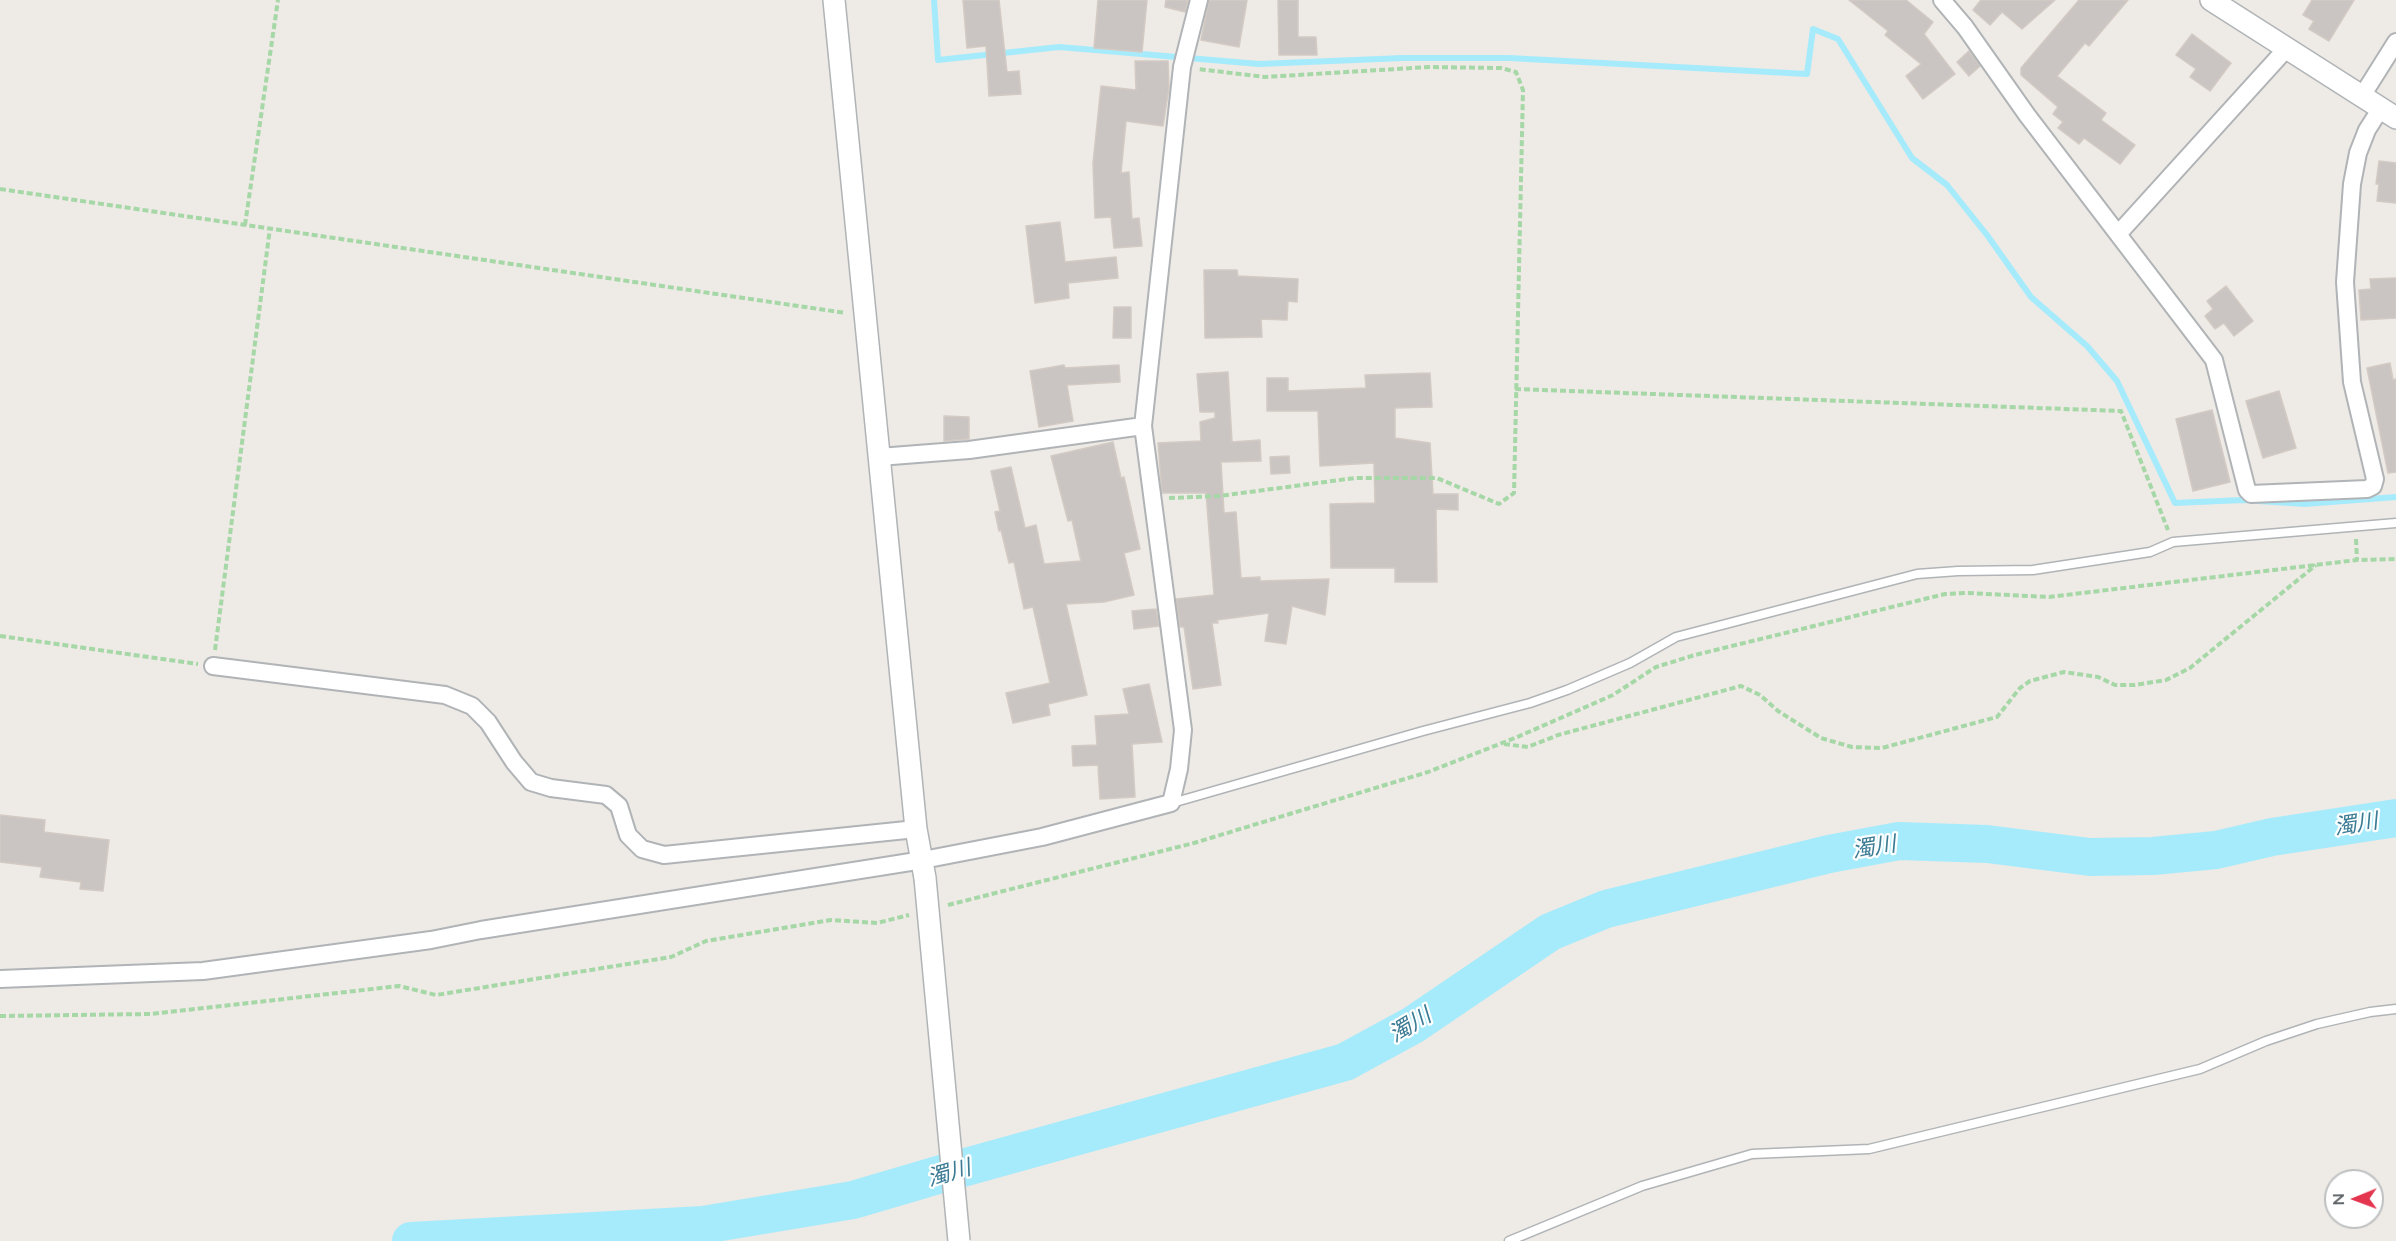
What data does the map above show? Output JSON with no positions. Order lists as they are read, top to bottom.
{
  "water": ["濁川"],
  "north": "left"
}
